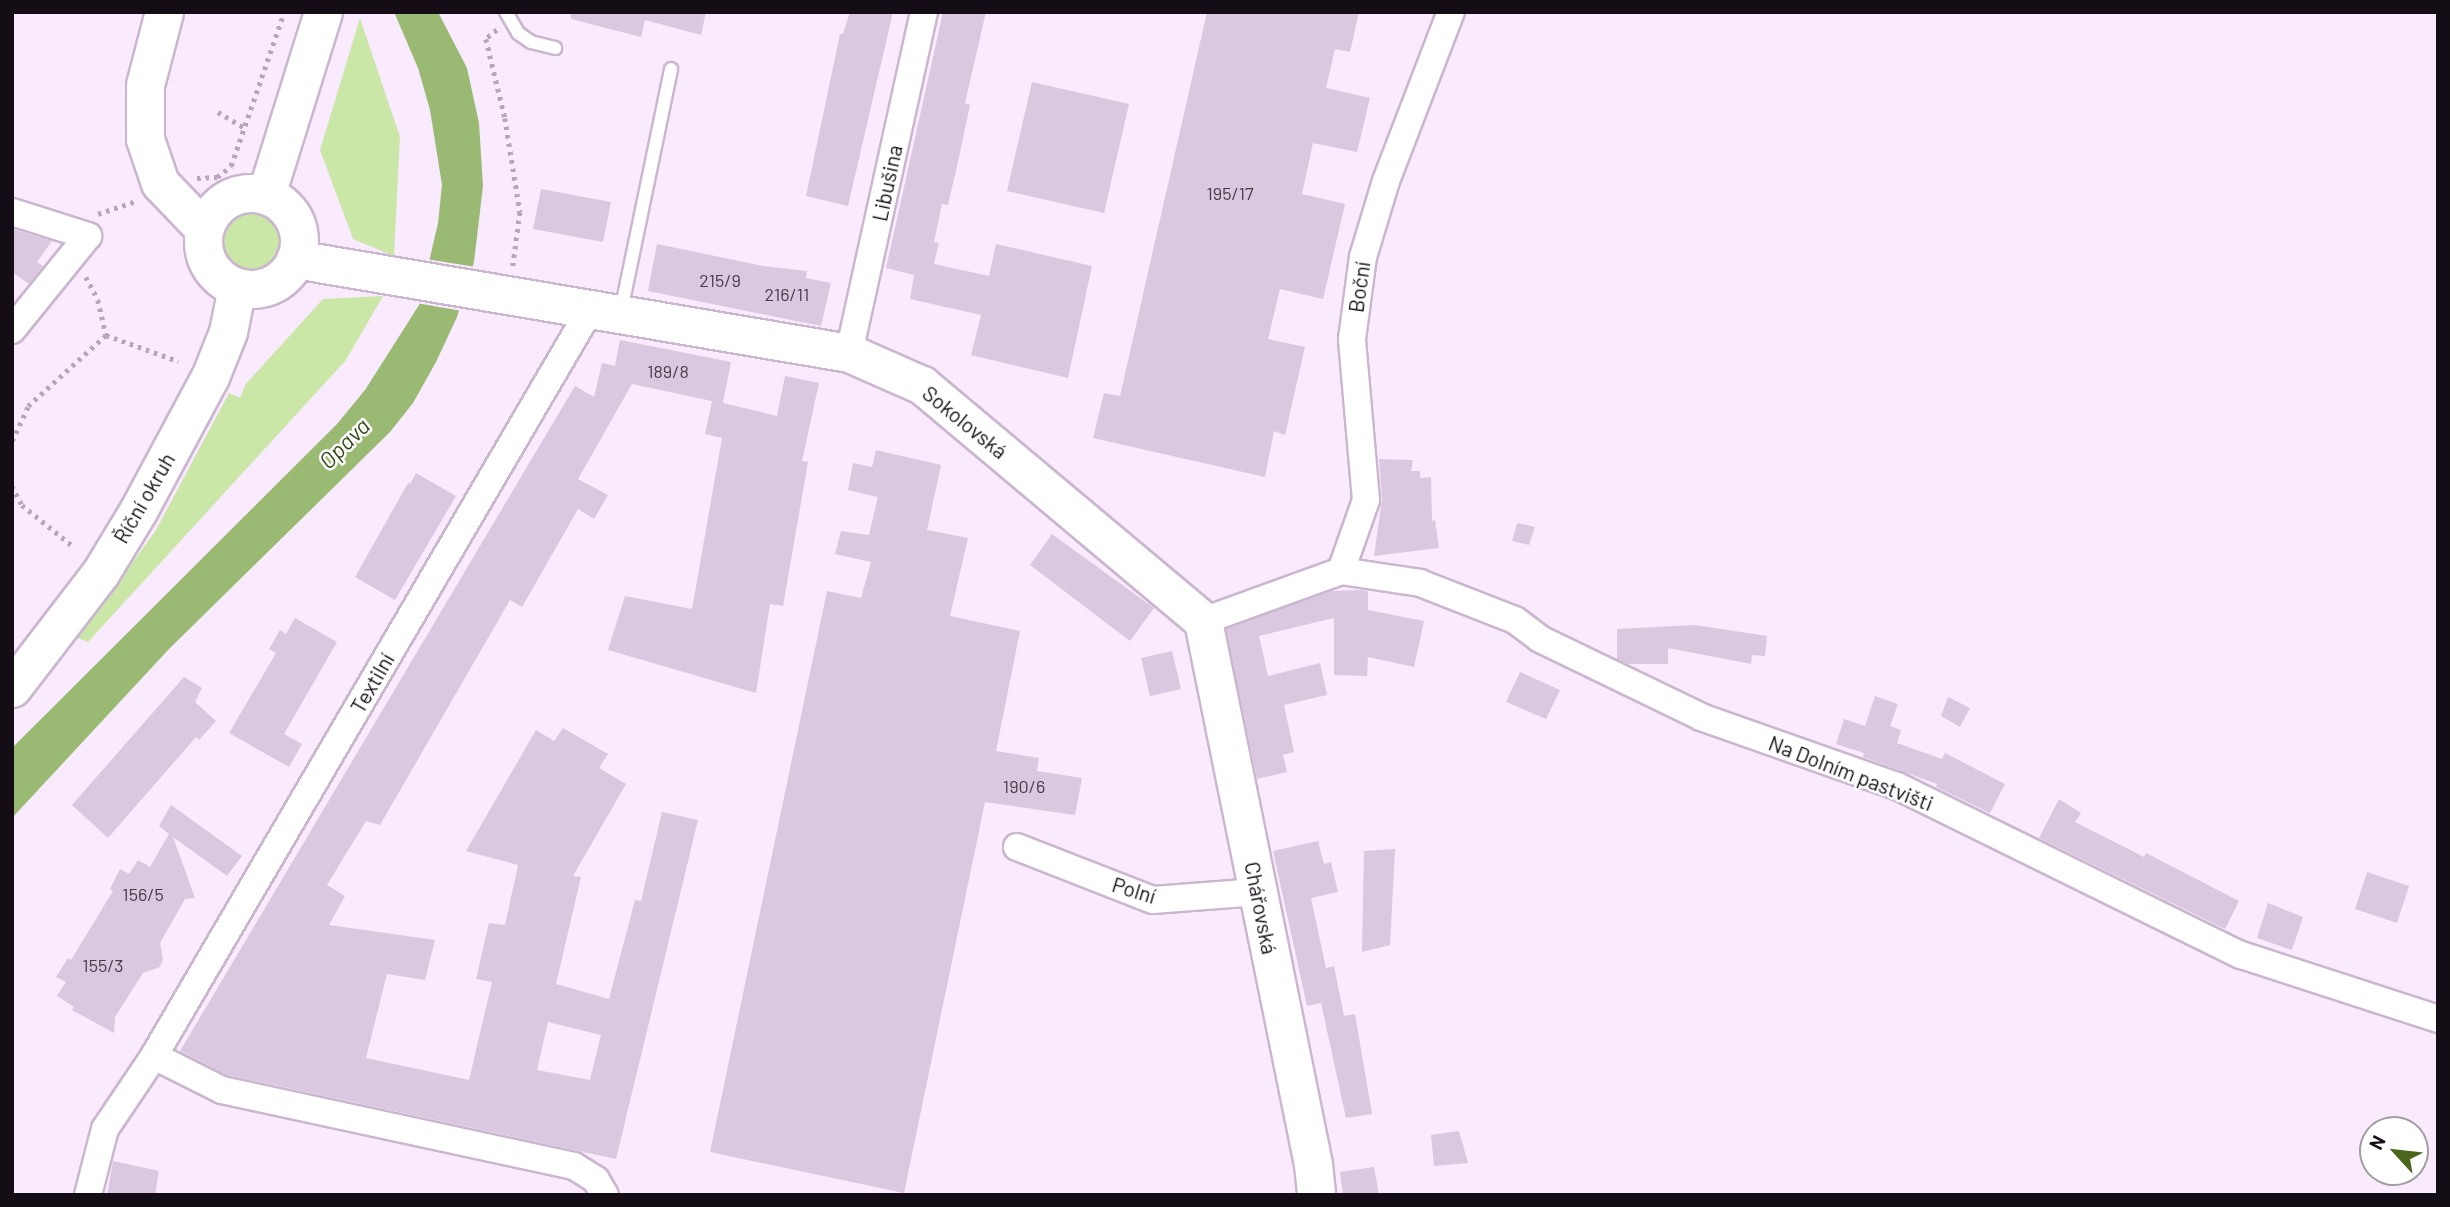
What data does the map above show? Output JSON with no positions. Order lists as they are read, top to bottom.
{
  "streets": {
    "street": [
      "Libušina",
      "Boční",
      "Sokolovská",
      "Říční okruh",
      "Textilní",
      "Na Dolním pastvišti",
      "Polní",
      "Chářovská"
    ]
  },
  "crossings": [
    ["Libušina", "Sokolovská"],
    ["Boční", "Na Dolním pastvišti"],
    ["Sokolovská", "Říční okruh"],
    ["Sokolovská", "Textilní"],
    ["Sokolovská", "Chářovská"],
    ["Polní", "Chářovská"]
  ],
  "water": ["Opava"],
  "house_numbers": [
    "195/17",
    "215/9",
    "216/11",
    "189/8",
    "190/6",
    "156/5",
    "155/3"
  ],
  "north": "top left"
}
